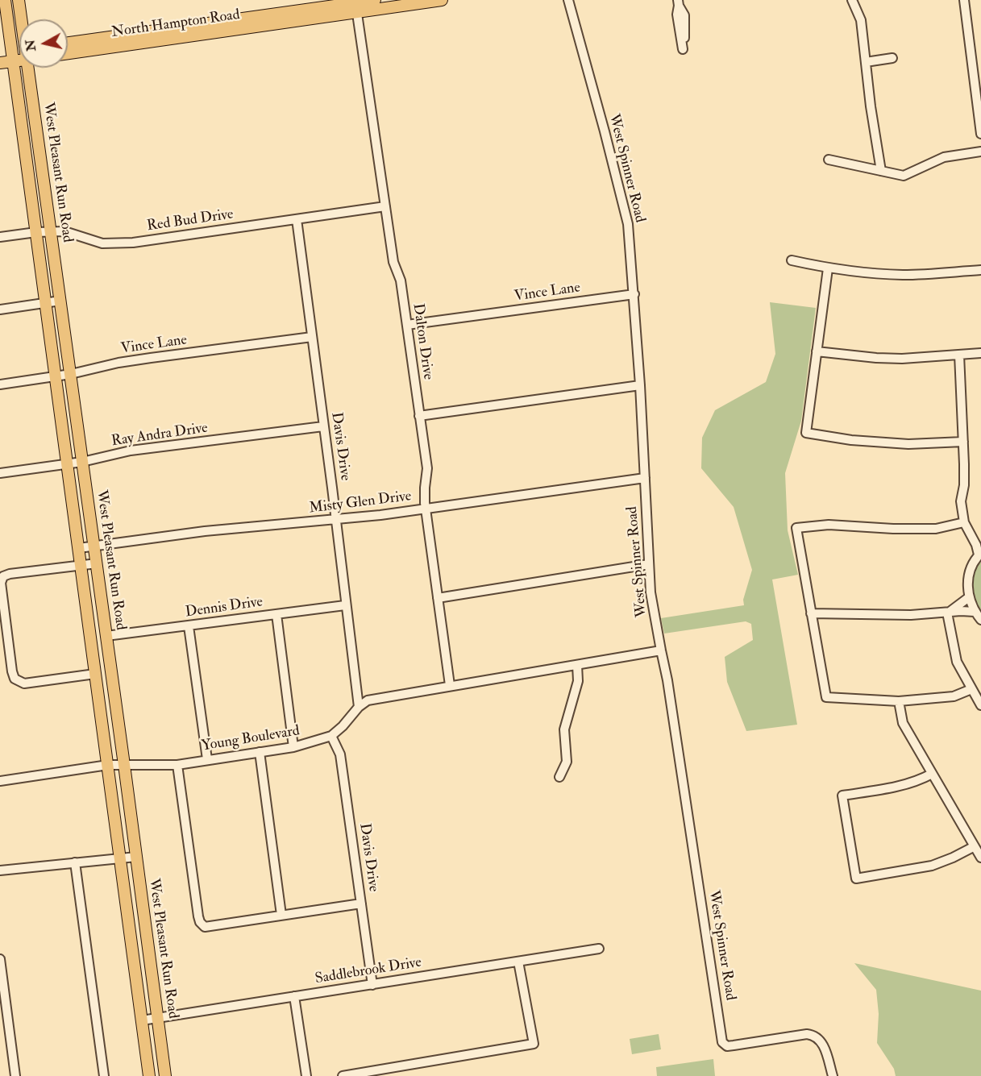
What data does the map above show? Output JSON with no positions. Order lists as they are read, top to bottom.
{
  "streets": {
    "main road": ["North Hampton Road", "West Pleasant Run Road"],
    "street": [
      "West Spinner Road",
      "Red Bud Drive",
      "Vince Lane",
      "Dalton Drive",
      "Ray Andra Drive",
      "Davis Drive",
      "Misty Glen Drive",
      "Dennis Drive",
      "Young Boulevard",
      "Saddlebrook Drive"
    ]
  },
  "crossings": [
    ["North Hampton Road", "Dalton Drive"],
    ["West Spinner Road", "Vince Lane"],
    ["West Spinner Road", "Misty Glen Drive"],
    ["West Spinner Road", "Young Boulevard"],
    ["West Pleasant Run Road", "Red Bud Drive"],
    ["West Pleasant Run Road", "Vince Lane"],
    ["West Pleasant Run Road", "Ray Andra Drive"],
    ["West Pleasant Run Road", "Misty Glen Drive"],
    ["West Pleasant Run Road", "Dennis Drive"],
    ["West Pleasant Run Road", "Young Boulevard"],
    ["West Pleasant Run Road", "Saddlebrook Drive"],
    ["Red Bud Drive", "Dalton Drive"],
    ["Red Bud Drive", "Davis Drive"],
    ["Vince Lane", "Dalton Drive"],
    ["Vince Lane", "Davis Drive"],
    ["Dalton Drive", "Misty Glen Drive"],
    ["Dalton Drive", "Young Boulevard"],
    ["Ray Andra Drive", "Davis Drive"],
    ["Davis Drive", "Misty Glen Drive"],
    ["Davis Drive", "Dennis Drive"],
    ["Davis Drive", "Young Boulevard"],
    ["Davis Drive", "Saddlebrook Drive"]
  ],
  "north": "left"
}
